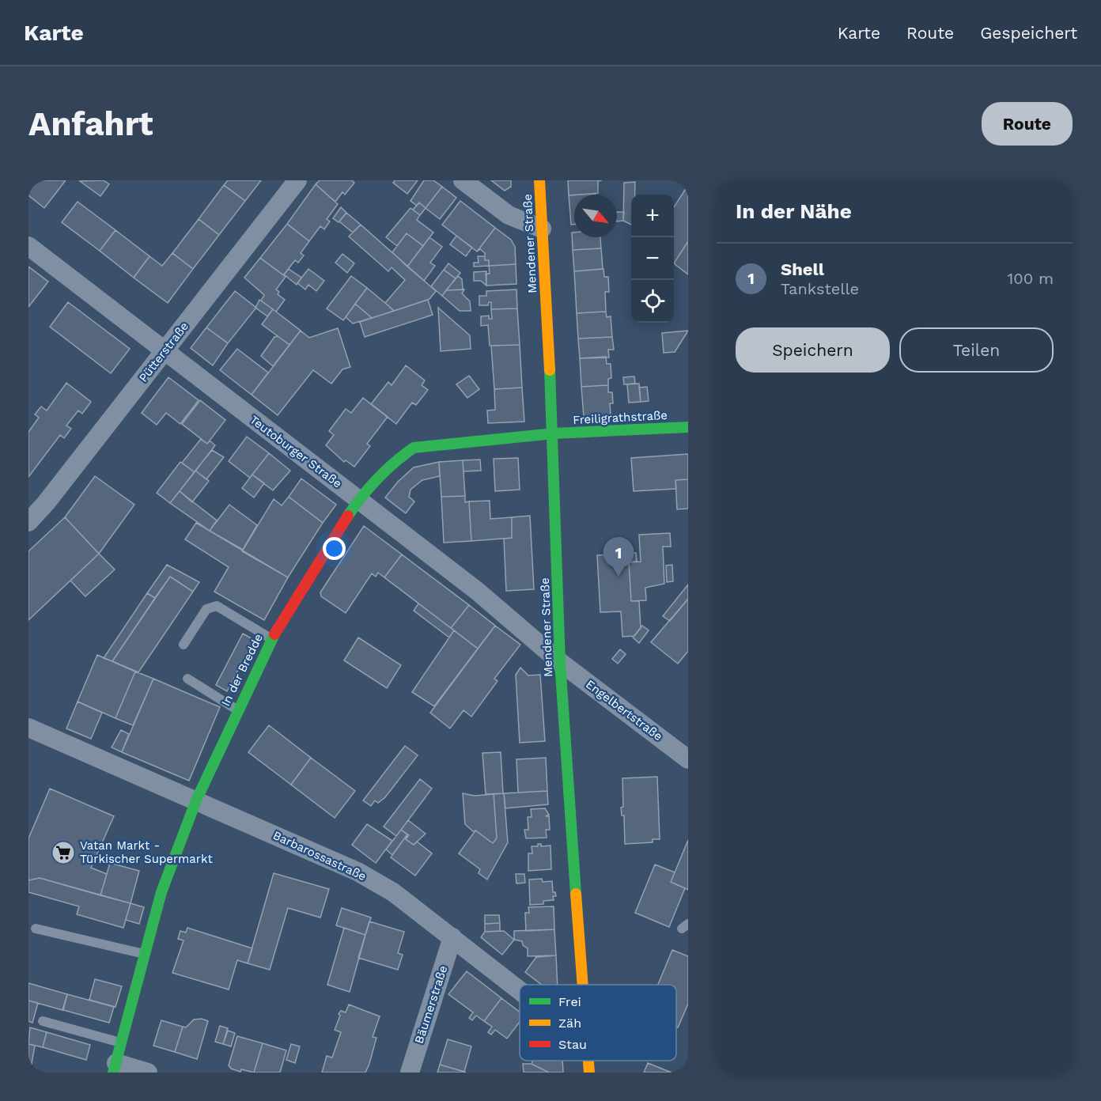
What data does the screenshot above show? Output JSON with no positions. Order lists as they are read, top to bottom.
{
  "streets": {
    "street": [
      "Mendener Straße",
      "Pütterstraße",
      "Freiligrathstraße",
      "Teutoburger Straße",
      "In der Bredde",
      "Engelbertstraße",
      "Barbarossastraße",
      "Bäumerstraße"
    ]
  },
  "crossings": [
    ["Mendener Straße", "Freiligrathstraße"],
    ["Mendener Straße", "Teutoburger Straße"],
    ["Mendener Straße", "In der Bredde"],
    ["Mendener Straße", "Engelbertstraße"],
    ["Pütterstraße", "Teutoburger Straße"],
    ["Freiligrathstraße", "In der Bredde"],
    ["Teutoburger Straße", "In der Bredde"],
    ["Teutoburger Straße", "Engelbertstraße"],
    ["In der Bredde", "Barbarossastraße"],
    ["Barbarossastraße", "Bäumerstraße"]
  ],
  "places": {
    "supermarket": ["Vatan Markt - Türkischer Supermarkt"]
  },
  "legend": ["Frei", "Zäh", "Stau"],
  "north": "bottom right",
  "page": {
    "header": "Karte",
    "nav": ["Karte", "Route", "Gespeichert"],
    "buttons": [
      "Route",
      ["Speichern", "Teilen"]
    ],
    "title": "Anfahrt",
    "heading": "In der Nähe",
    "map_buttons": ["+", "−"],
    "list": [
      {
        "mark": "1",
        "name": "Shell",
        "note": "Tankstelle",
        "value": "100 m"
      }
    ],
    "pins": "1"
  }
}
